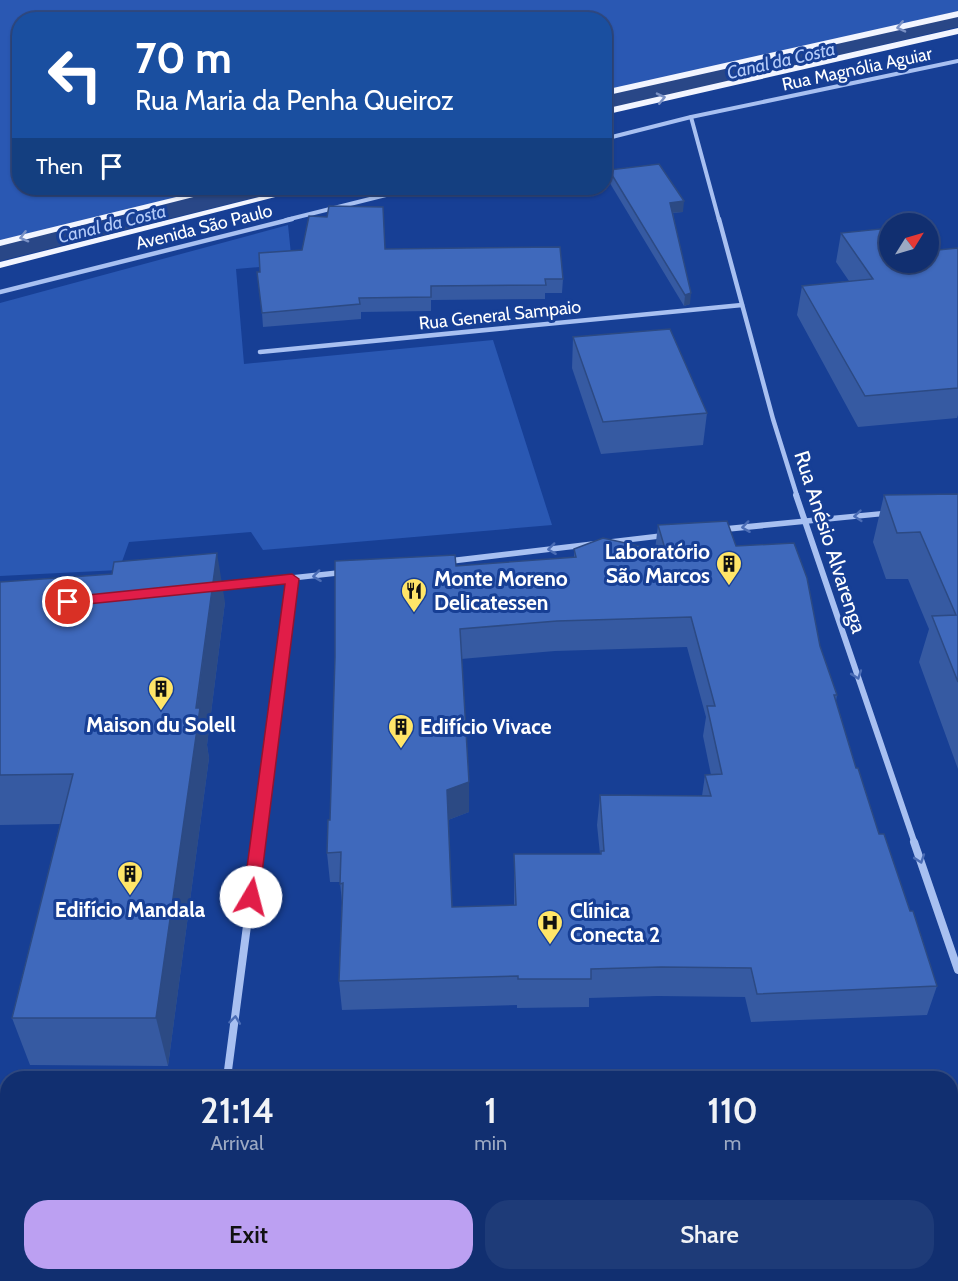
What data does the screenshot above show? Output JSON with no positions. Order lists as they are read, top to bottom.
{
  "streets": {
    "street": [
      "Rua Magnólia Aguiar",
      "Avenida São Paulo",
      "Rua General Sampaio",
      "Rua Anésio Alvarenga"
    ]
  },
  "crossings": [
    ["Rua Magnólia Aguiar", "Rua Anésio Alvarenga"],
    ["Rua General Sampaio", "Rua Anésio Alvarenga"]
  ],
  "one_way": ["Rua Anésio Alvarenga"],
  "water": ["Canal da Costa"],
  "places": {
    "building": [
      "Laboratório São Marcos",
      "Maison du Solell",
      "Edifício Vivace",
      "Edifício Mandala"
    ],
    "restaurant": ["Monte Moreno Delicatessen"],
    "hospital": ["Clínica Conecta 2"]
  },
  "north": "top right",
  "page": {
    "turn": ["70 m", "Rua Maria da Penha Queiroz"],
    "then": "Then",
    "eta": [
      "21:14",
      "Arrival",
      "1",
      "min",
      "110",
      "m"
    ],
    "buttons": ["Exit", "Share"]
  }
}
